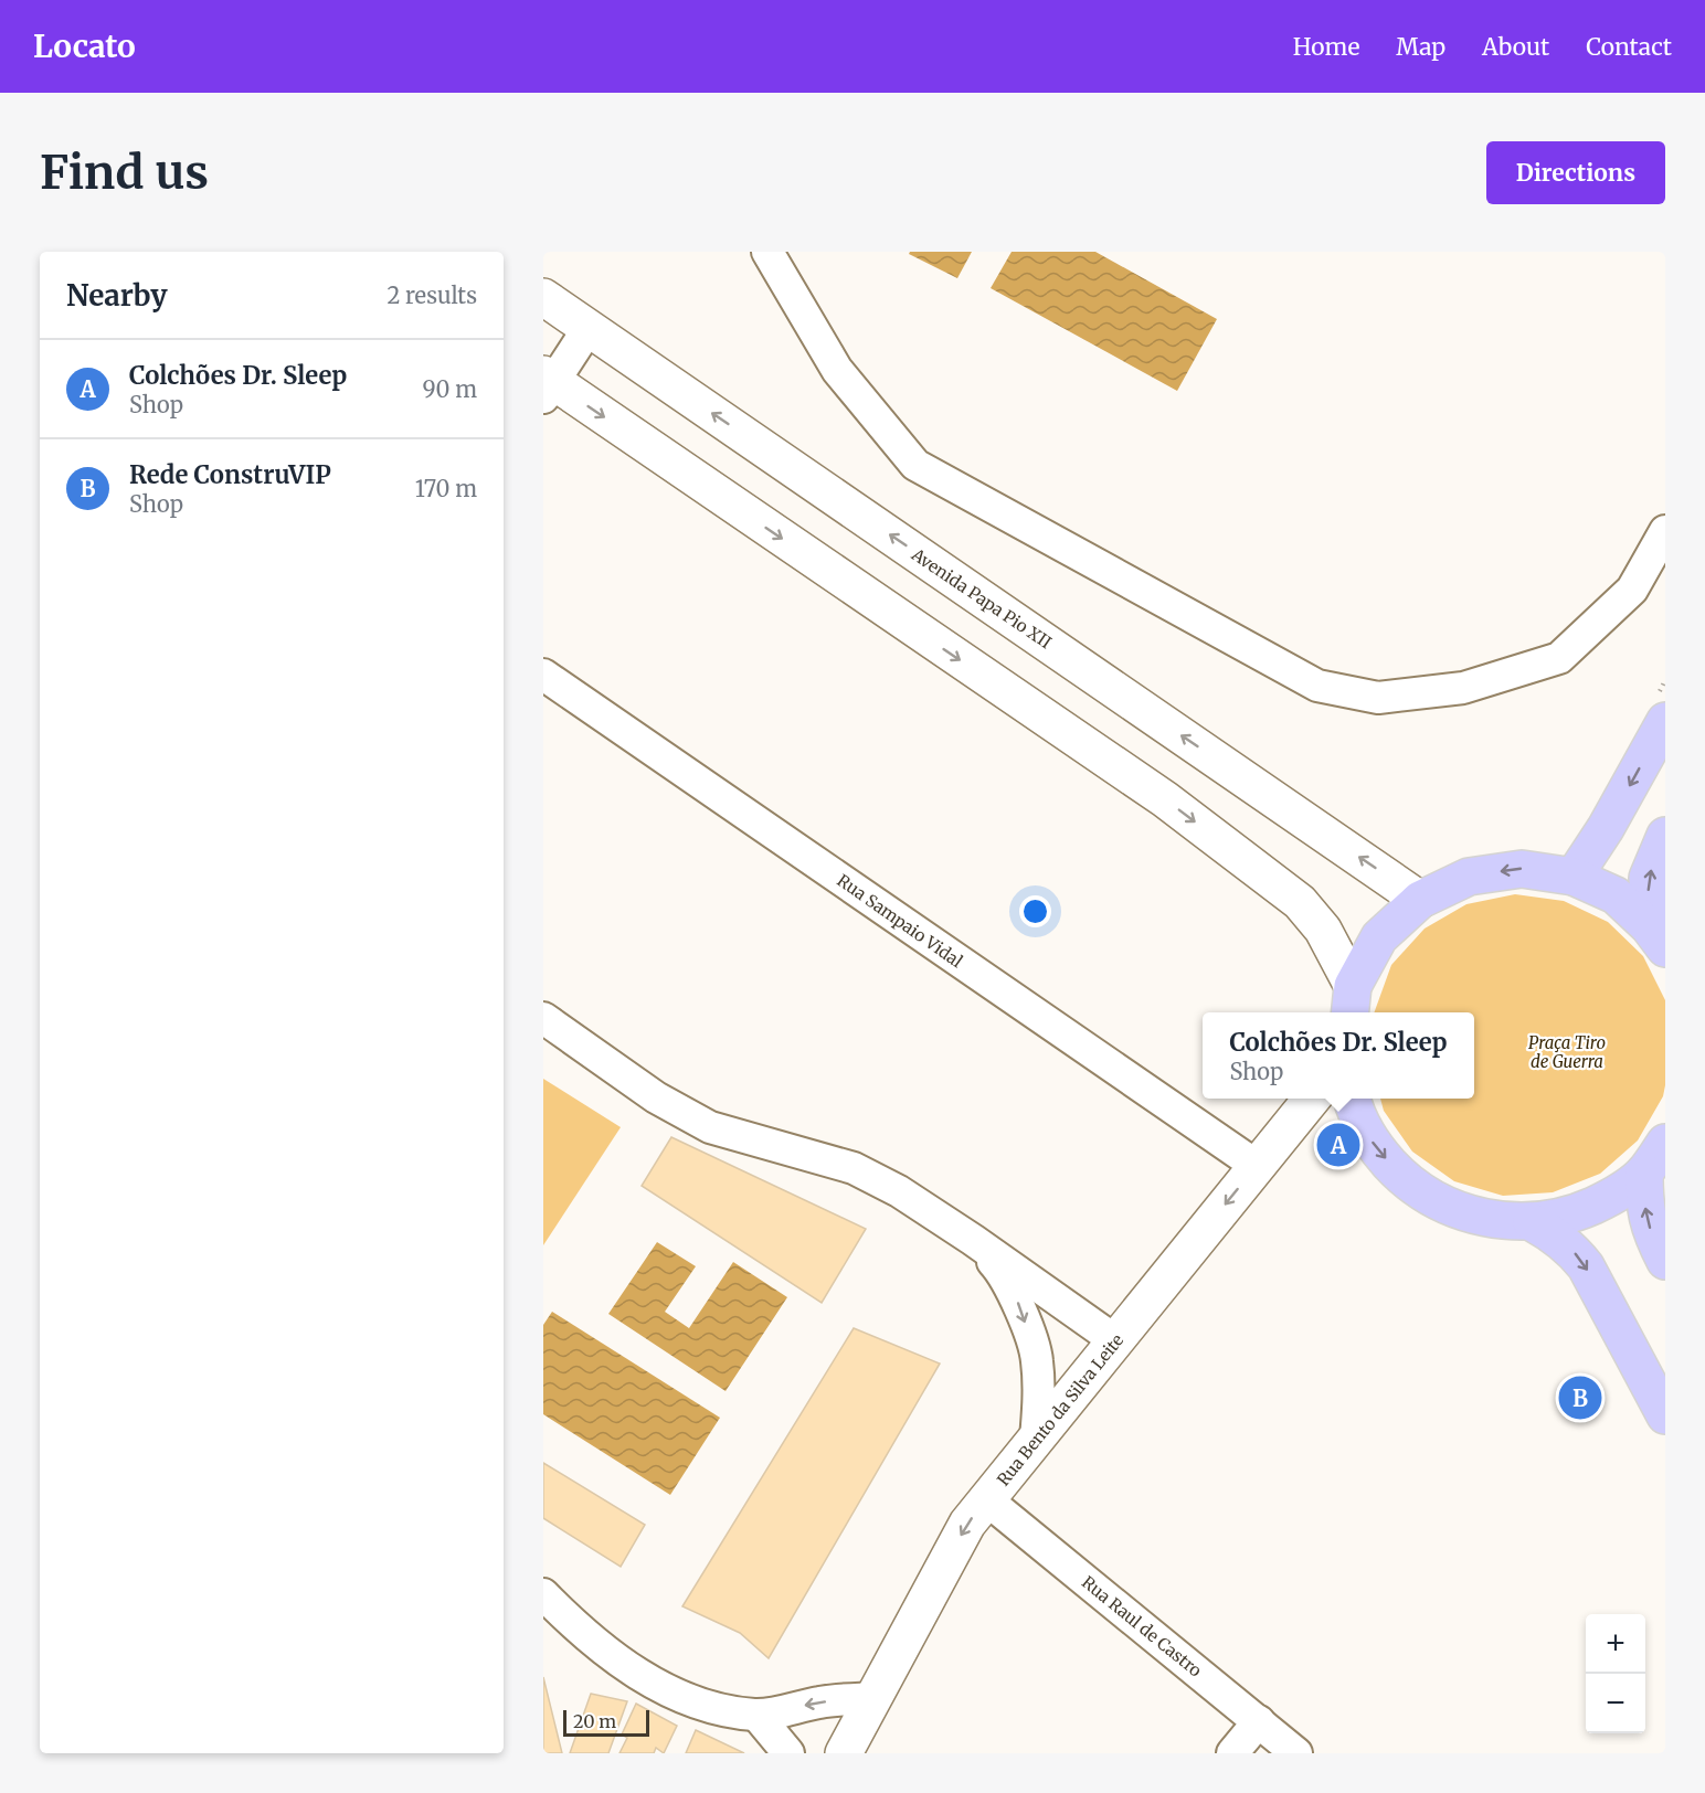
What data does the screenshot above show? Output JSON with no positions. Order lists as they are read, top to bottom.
{
  "streets": {
    "street": [
      "Avenida Papa Pio XII",
      "Rua Sampaio Vidal",
      "Rua Bento da Silva Leite",
      "Rua Raul de Castro"
    ]
  },
  "crossings": [
    ["Rua Sampaio Vidal", "Rua Bento da Silva Leite"],
    ["Rua Bento da Silva Leite", "Rua Raul de Castro"]
  ],
  "one_way": ["Rua Bento da Silva Leite"],
  "parks": ["Praça Tiro de Guerra"],
  "scale_bar": "20 m",
  "page": {
    "header": "Locato",
    "nav": [
      "Home",
      "Map",
      "About",
      "Contact"
    ],
    "buttons": "Directions",
    "title": "Find us",
    "heading": ["Nearby", "2 results"],
    "list": [
      {
        "mark": "A",
        "name": "Colchões Dr. Sleep",
        "note": "Shop",
        "value": "90 m"
      },
      {
        "mark": "B",
        "name": "Rede ConstruVIP",
        "note": "Shop",
        "value": "170 m"
      }
    ],
    "popup": ["Colchões Dr. Sleep", "Shop"],
    "pins": ["A", "B"],
    "map_buttons": ["+", "−"],
    "scale": "20 m"
  }
}
